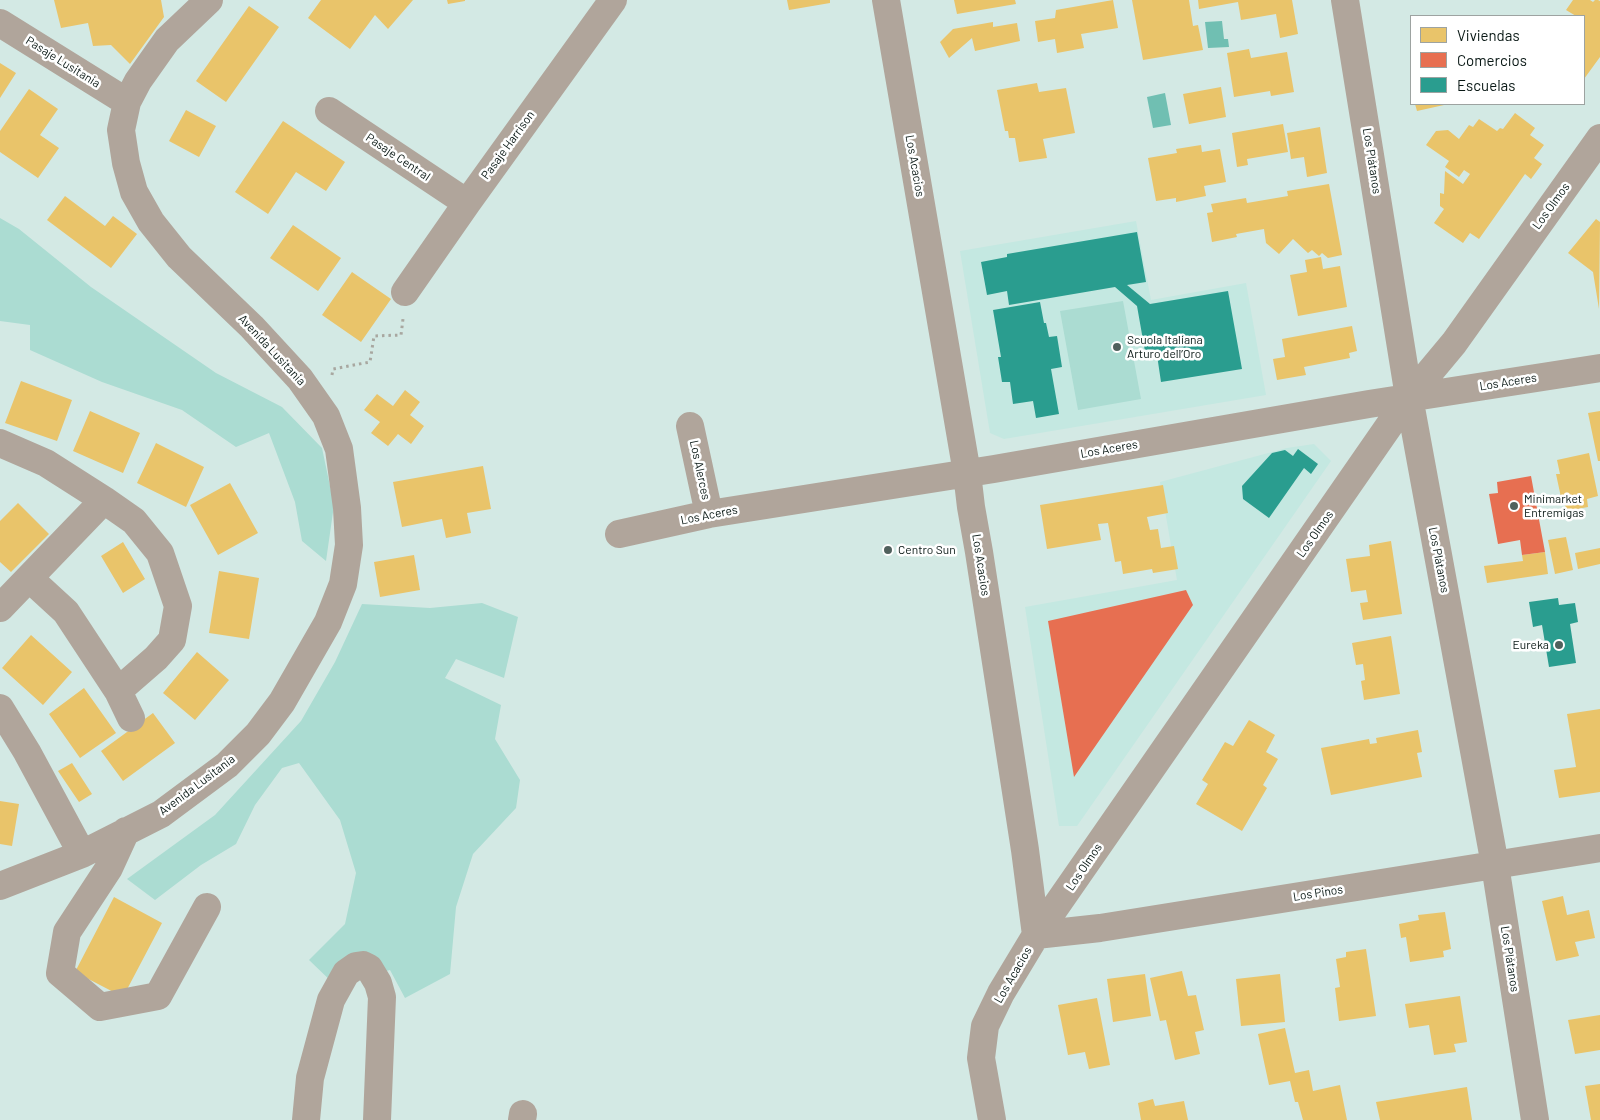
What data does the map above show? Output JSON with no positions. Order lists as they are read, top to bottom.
{
  "streets": {
    "street": [
      "Pasaje Lusitania",
      "Pasaje Harrison",
      "Pasaje Central",
      "Los Plátanos",
      "Los Acacios",
      "Los Olmos",
      "Avenida Lusitania",
      "Los Aceres",
      "Los Alerces",
      "Los Pinos"
    ]
  },
  "crossings": [
    ["Pasaje Lusitania", "Avenida Lusitania"],
    ["Pasaje Harrison", "Pasaje Central"],
    ["Los Plátanos", "Los Olmos"],
    ["Los Plátanos", "Los Aceres"],
    ["Los Plátanos", "Los Pinos"],
    ["Los Acacios", "Los Olmos"],
    ["Los Acacios", "Los Aceres"],
    ["Los Acacios", "Los Pinos"],
    ["Los Olmos", "Los Aceres"],
    ["Los Olmos", "Los Pinos"],
    ["Los Aceres", "Los Alerces"]
  ],
  "places": [
    "Scuola Italiana Arturo dell’Oro",
    "Minimarket Entremigas",
    "Centro Sun",
    "Eureka"
  ],
  "legend": ["Viviendas", "Comercios", "Escuelas"]
}
